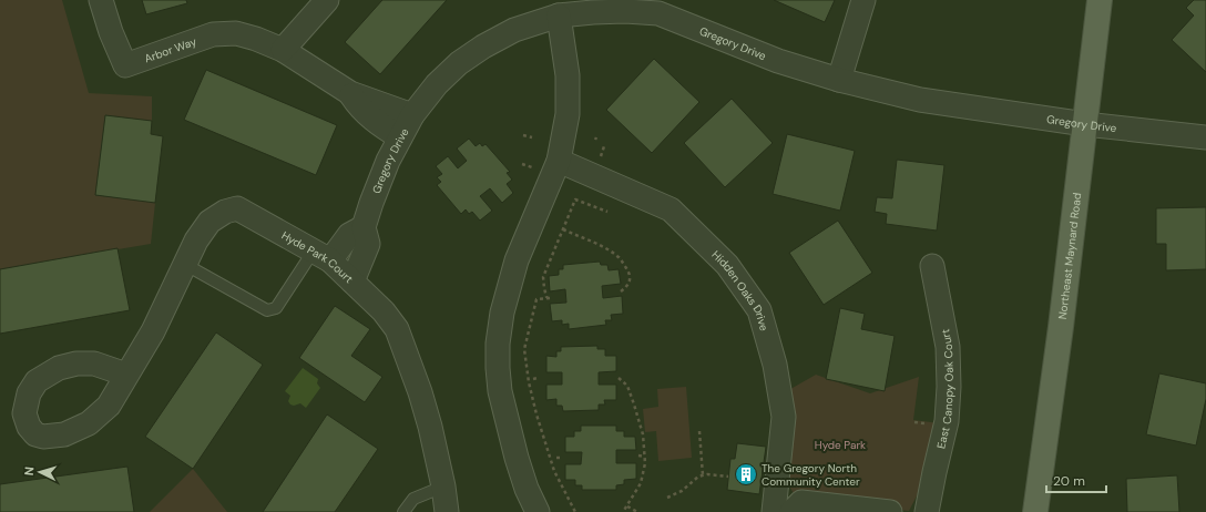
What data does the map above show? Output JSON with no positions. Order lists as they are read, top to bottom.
{
  "streets": {
    "main road": ["Northeast Maynard Road"],
    "street": [
      "Gregory Drive",
      "Arbor Way",
      "Hyde Park Court",
      "Hidden Oaks Drive",
      "East Canopy Oak Court"
    ]
  },
  "crossings": [
    ["Gregory Drive", "Northeast Maynard Road"],
    ["Gregory Drive", "Hyde Park Court"]
  ],
  "parks": ["Hyde Park"],
  "places": {
    "building": ["The Gregory North Community Center"]
  },
  "scale_bar": "20 m",
  "north": "left"
}
